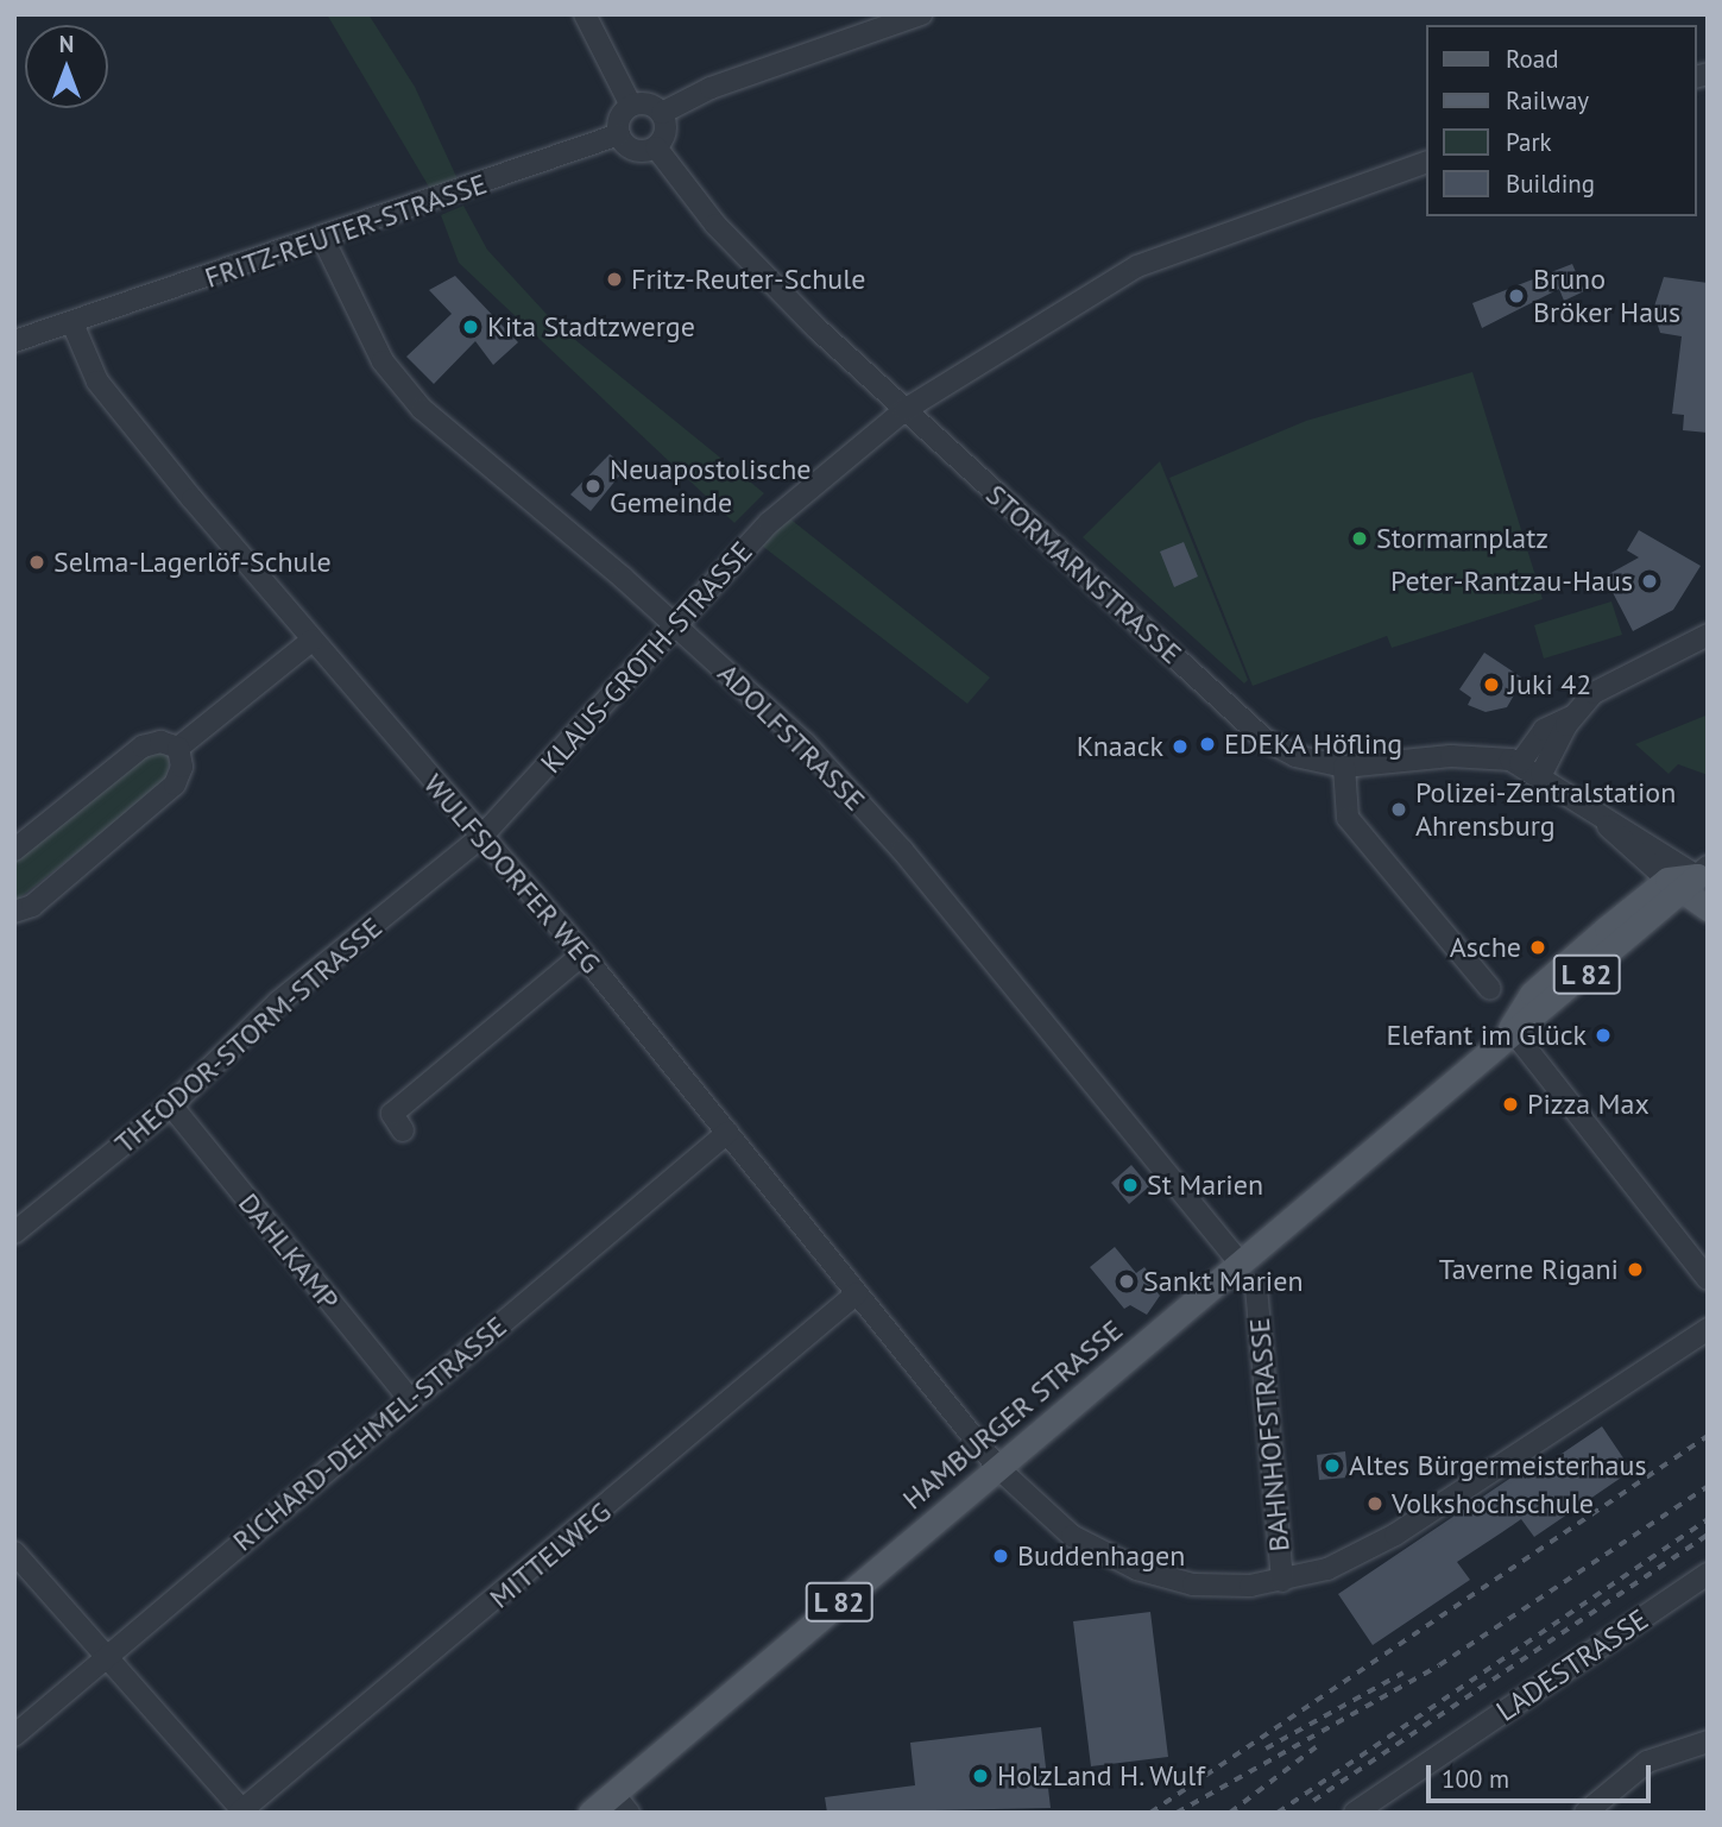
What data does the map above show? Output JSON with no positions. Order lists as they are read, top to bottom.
{
  "streets": {
    "main road": ["L 82", "HAMBURGER STRASSE"],
    "street": [
      "FRITZ-REUTER-STRASSE",
      "STORMARNSTRASSE",
      "KLAUS-GROTH-STRASSE",
      "ADOLFSTRASSE",
      "WULFSDORFER WEG",
      "THEODOR-STORM-STRASSE",
      "DAHLKAMP",
      "RICHARD-DEHMEL-STRASSE",
      "BAHNHOFSTRASSE",
      "MITTELWEG",
      "LADESTRASSE"
    ]
  },
  "crossings": [
    ["FRITZ-REUTER-STRASSE", "STORMARNSTRASSE"],
    ["FRITZ-REUTER-STRASSE", "ADOLFSTRASSE"],
    ["FRITZ-REUTER-STRASSE", "WULFSDORFER WEG"],
    ["STORMARNSTRASSE", "KLAUS-GROTH-STRASSE"],
    ["KLAUS-GROTH-STRASSE", "ADOLFSTRASSE"],
    ["KLAUS-GROTH-STRASSE", "WULFSDORFER WEG"],
    ["KLAUS-GROTH-STRASSE", "THEODOR-STORM-STRASSE"],
    ["ADOLFSTRASSE", "HAMBURGER STRASSE"],
    ["WULFSDORFER WEG", "THEODOR-STORM-STRASSE"],
    ["WULFSDORFER WEG", "HAMBURGER STRASSE"],
    ["WULFSDORFER WEG", "RICHARD-DEHMEL-STRASSE"],
    ["WULFSDORFER WEG", "BAHNHOFSTRASSE"],
    ["WULFSDORFER WEG", "MITTELWEG"],
    ["THEODOR-STORM-STRASSE", "DAHLKAMP"],
    ["DAHLKAMP", "RICHARD-DEHMEL-STRASSE"],
    ["HAMBURGER STRASSE", "BAHNHOFSTRASSE"]
  ],
  "places": [
    "Fritz-Reuter-Schule",
    "Bruno Bröker Haus",
    "Kita Stadtzwerge",
    "Neuapostolische Gemeinde",
    "Stormarnplatz",
    "Selma-Lagerlöf-Schule",
    "Peter-Rantzau-Haus",
    "Juki 42",
    "EDEKA Höfling",
    "Knaack",
    "Polizei-Zentralstation Ahrensburg",
    "Asche",
    "Elefant im Glück",
    "Pizza Max",
    "St Marien",
    "Taverne Rigani",
    "Sankt Marien",
    "Altes Bürgermeisterhaus",
    "Volkshochschule",
    "Buddenhagen",
    "HolzLand H. Wulf"
  ],
  "legend": [
    "Road",
    "Railway",
    "Park",
    "Building"
  ],
  "scale_bar": "100 m",
  "north": "top"
}
